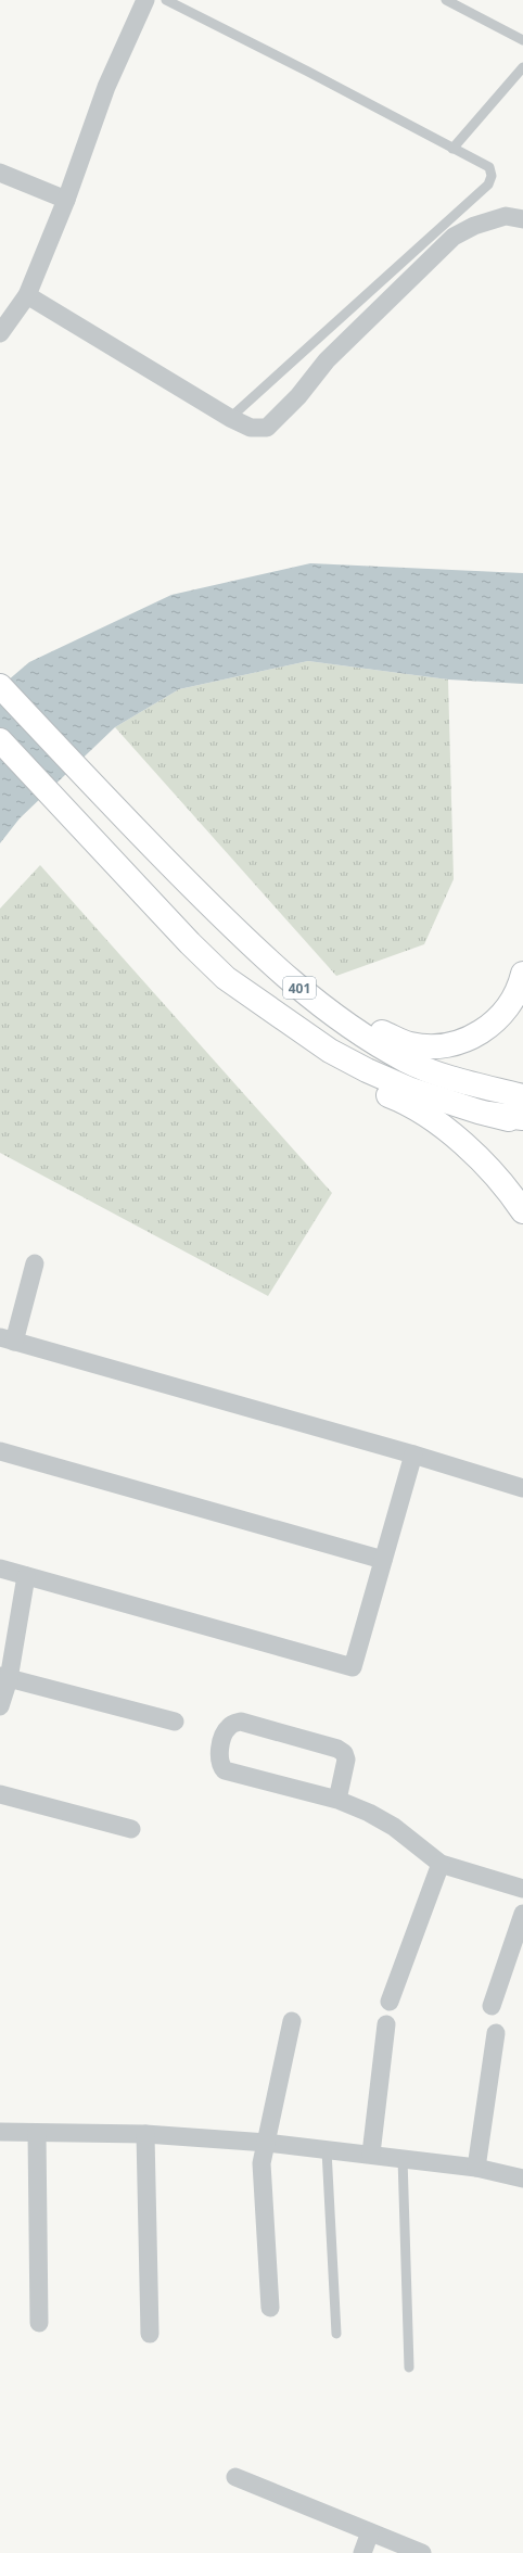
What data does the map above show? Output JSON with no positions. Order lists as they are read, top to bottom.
{
  "streets": {
    "main road": ["401"]
  }
}
